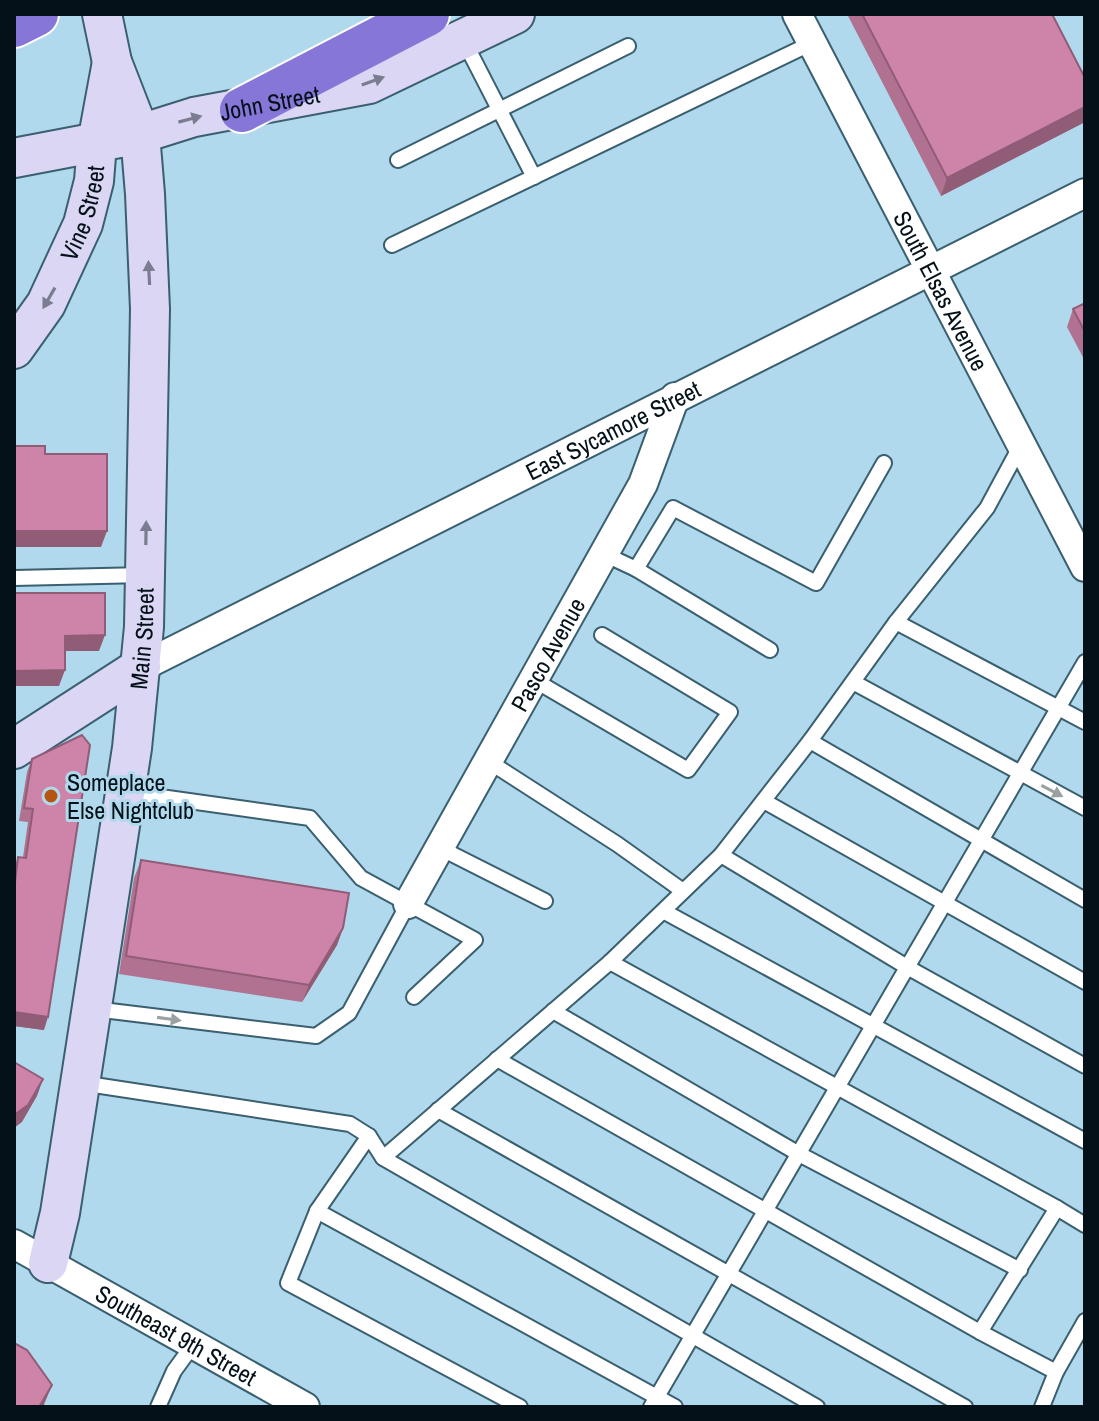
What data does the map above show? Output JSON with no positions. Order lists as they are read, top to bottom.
{
  "streets": {
    "main road": ["John Street", "Vine Street", "Main Street"],
    "street": [
      "South Elsas Avenue",
      "East Sycamore Street",
      "Pasco Avenue",
      "Southeast 9th Street"
    ]
  },
  "crossings": [
    ["John Street", "Vine Street"],
    ["John Street", "Main Street"],
    ["Vine Street", "Main Street"],
    ["South Elsas Avenue", "East Sycamore Street"],
    ["East Sycamore Street", "Main Street"],
    ["East Sycamore Street", "Pasco Avenue"],
    ["Main Street", "Southeast 9th Street"]
  ],
  "one_way": ["John Street", "Vine Street"],
  "places": ["Someplace Else Nightclub"]
}
